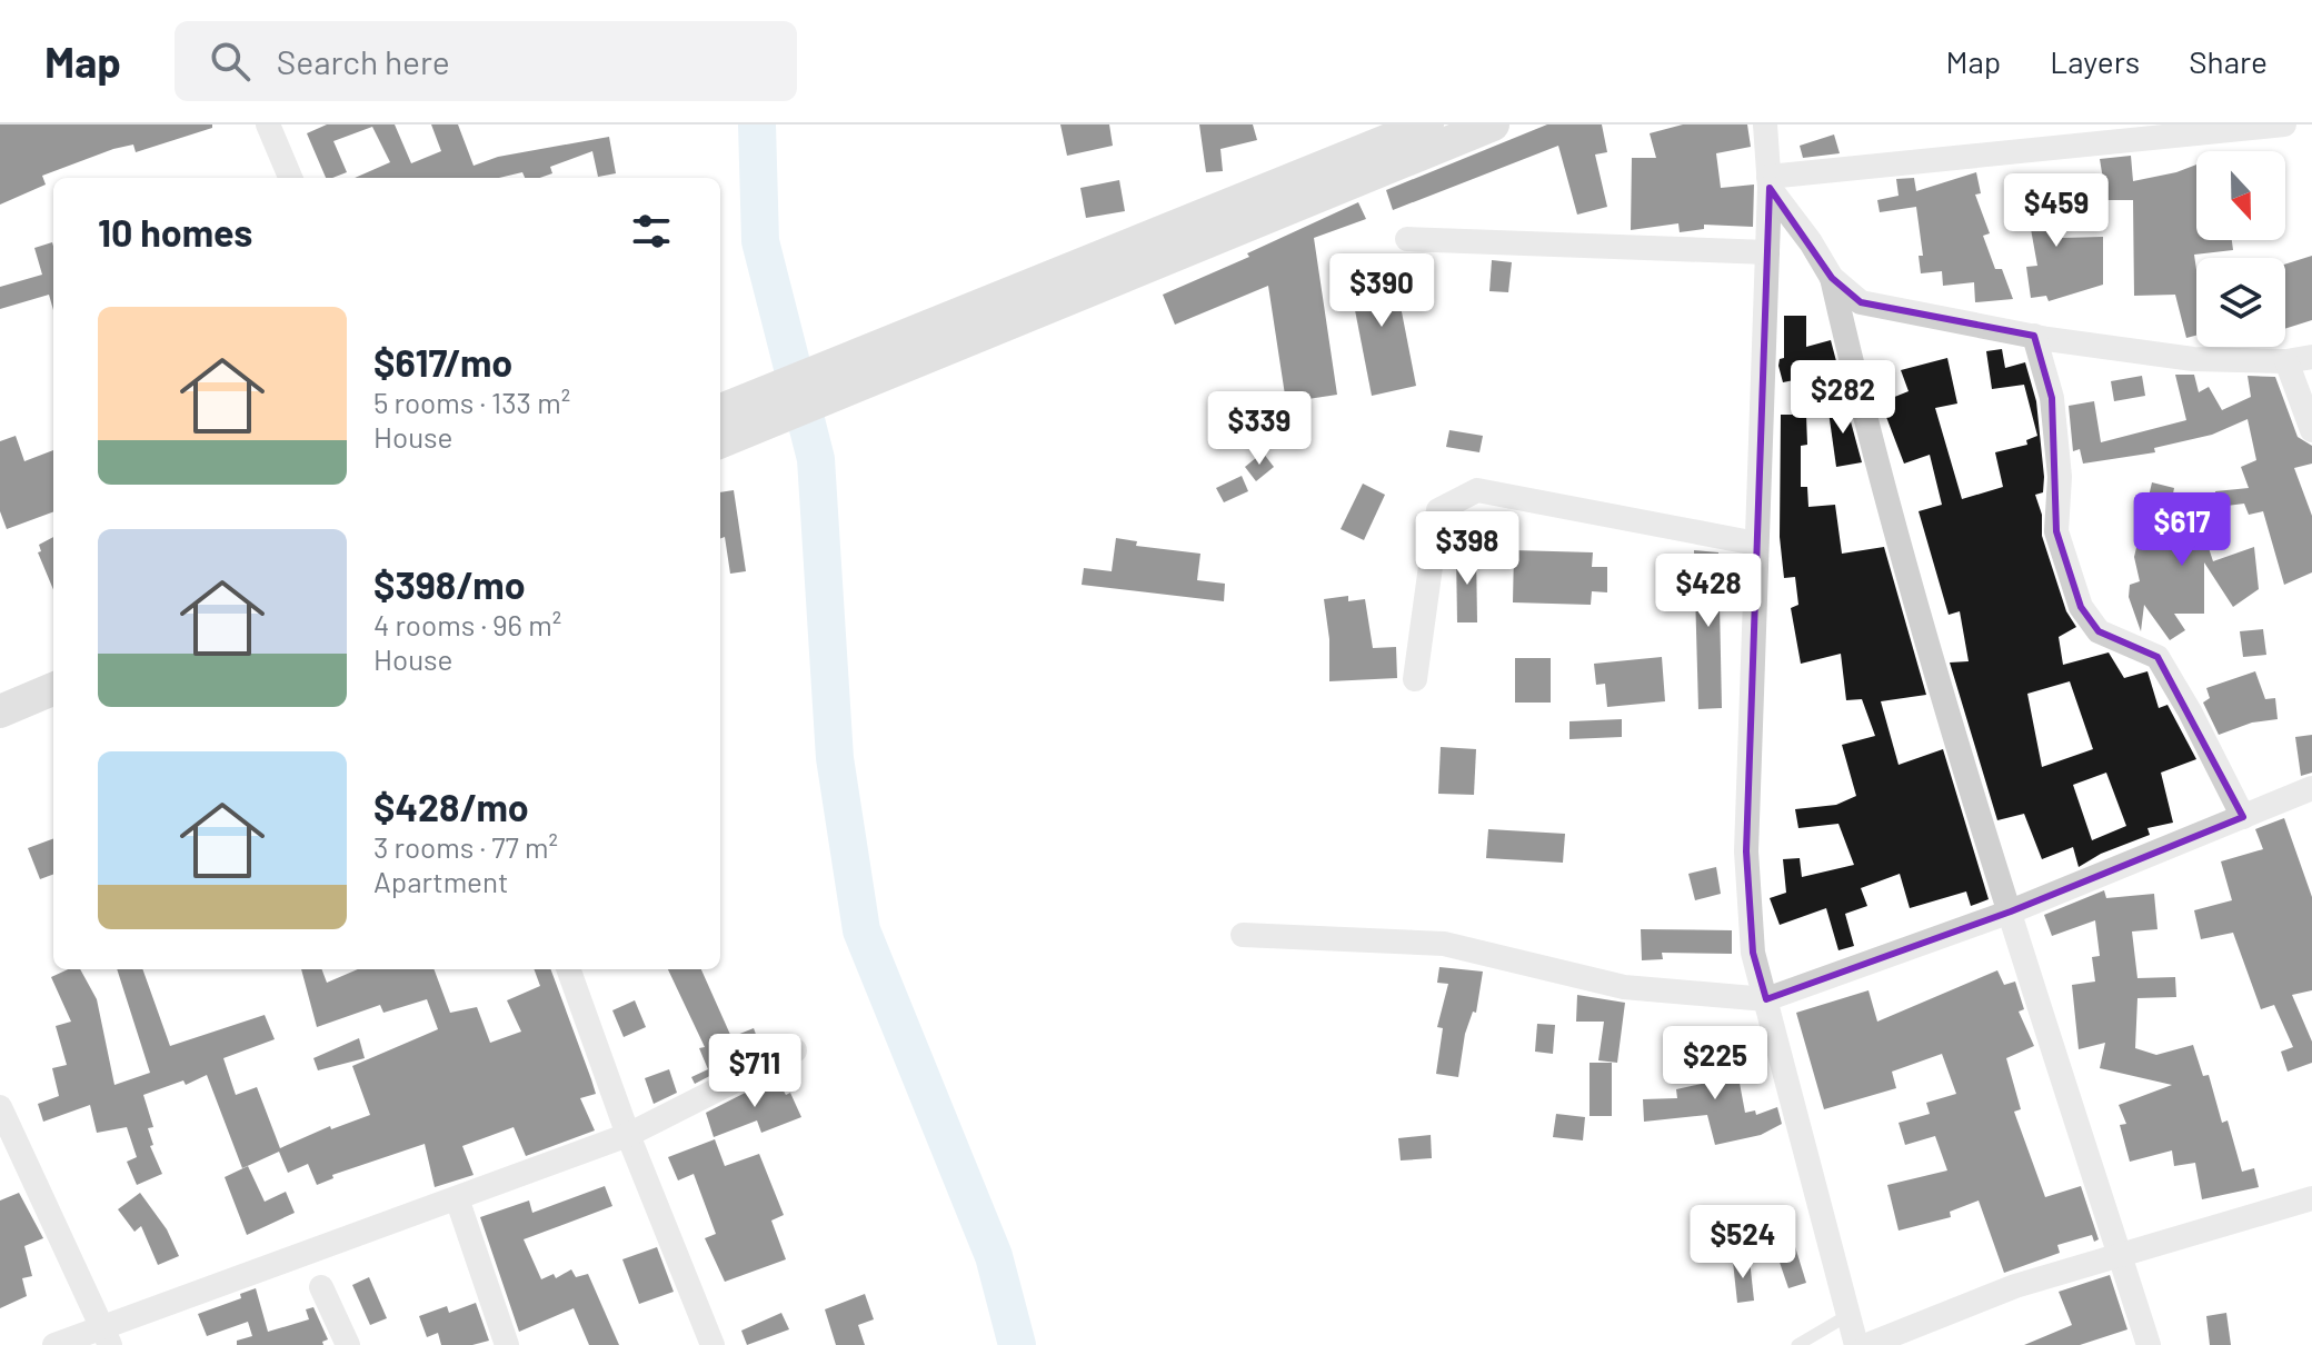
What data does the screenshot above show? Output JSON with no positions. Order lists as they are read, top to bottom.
{
  "north": "bottom",
  "page": {
    "header": "Map",
    "search": "Search here",
    "nav": ["Map", "Layers", "Share"],
    "price": [
      "$459",
      "$390",
      "$282",
      "$339",
      "$617",
      "$398",
      "$428",
      "$225",
      "$711",
      "$524"
    ],
    "heading": "10 homes",
    "list": [
      {
        "name": "$617/mo",
        "note": "5 rooms · 133 m² · House"
      },
      {
        "name": "$398/mo",
        "note": "4 rooms · 96 m² · House"
      },
      {
        "name": "$428/mo",
        "note": "3 rooms · 77 m² · Apartment"
      }
    ]
  }
}
